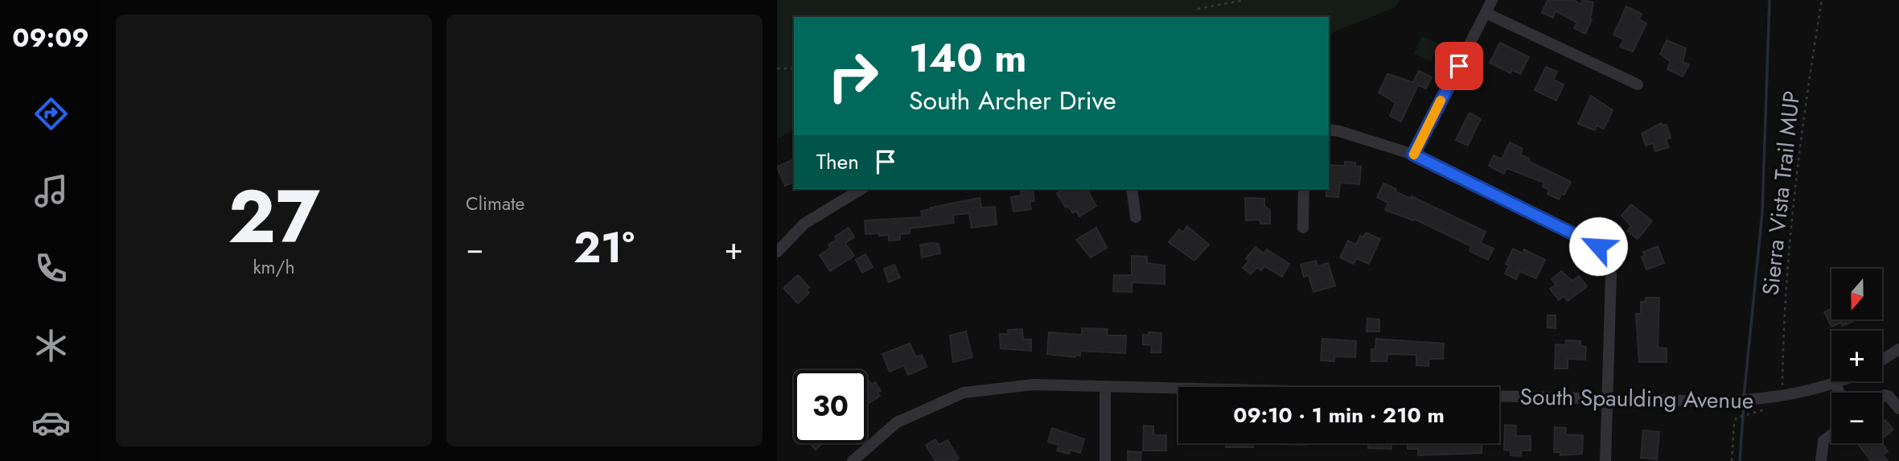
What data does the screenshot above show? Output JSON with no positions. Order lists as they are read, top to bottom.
{
  "streets": {
    "street": ["South Spaulding Avenue"],
    "path": ["Sierra Vista Trail MUP"]
  },
  "north": "bottom",
  "page": {
    "tabs": "09:09",
    "tile": [
      ["27", "km/h"],
      "Climate"
    ],
    "turn": ["140 m", "South Archer Drive"],
    "then": "Then",
    "heat": ["−", "21°", "+"],
    "map_buttons": ["+", "−"],
    "limit": "30",
    "trip": "09:10 · 1 min · 210 m"
  }
}
